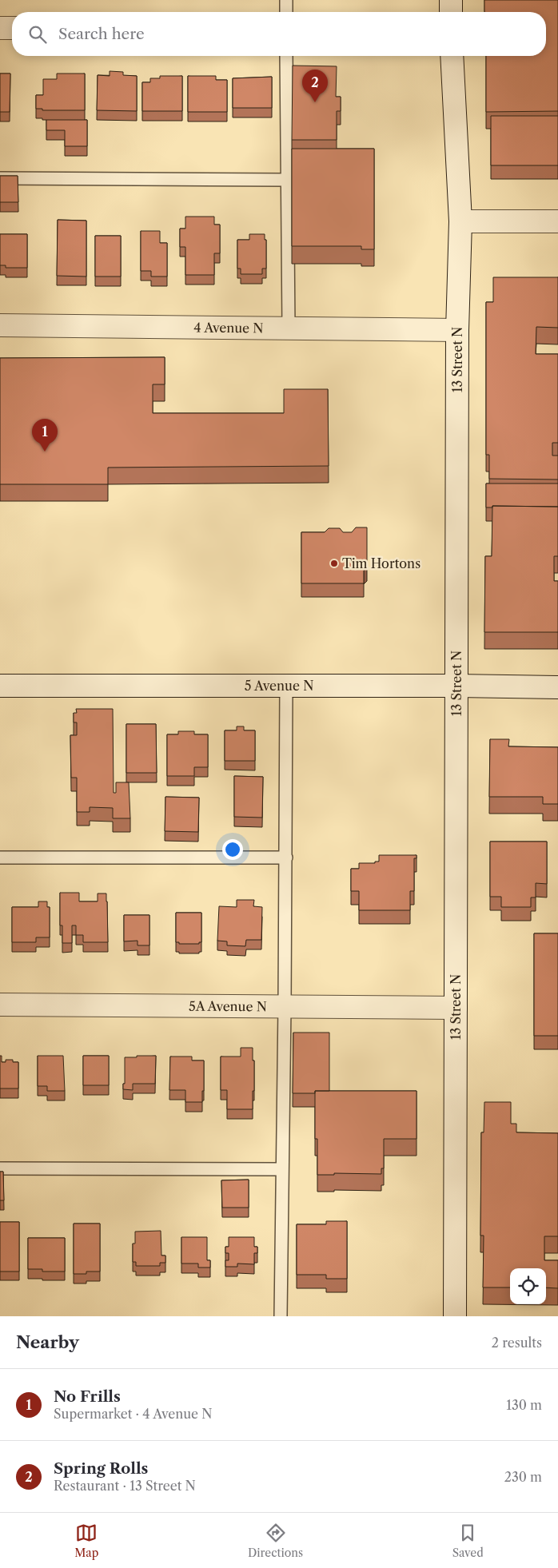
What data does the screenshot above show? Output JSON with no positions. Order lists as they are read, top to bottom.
{
  "streets": {
    "street": [
      "4 Avenue N",
      "13 Street N",
      "5 Avenue N",
      "5A Avenue N"
    ]
  },
  "crossings": [
    ["4 Avenue N", "13 Street N"],
    ["13 Street N", "5 Avenue N"],
    ["13 Street N", "5A Avenue N"]
  ],
  "places": ["Tim Hortons"],
  "page": {
    "search": "Search here",
    "pins": ["2", "1"],
    "heading": ["Nearby", "2 results"],
    "list": [
      {
        "mark": "1",
        "name": "No Frills",
        "note": "Supermarket · 4 Avenue N",
        "value": "130 m"
      },
      {
        "mark": "2",
        "name": "Spring Rolls",
        "note": "Restaurant · 13 Street N",
        "value": "230 m"
      }
    ],
    "nav": ["Map", "Directions", "Saved"]
  }
}
